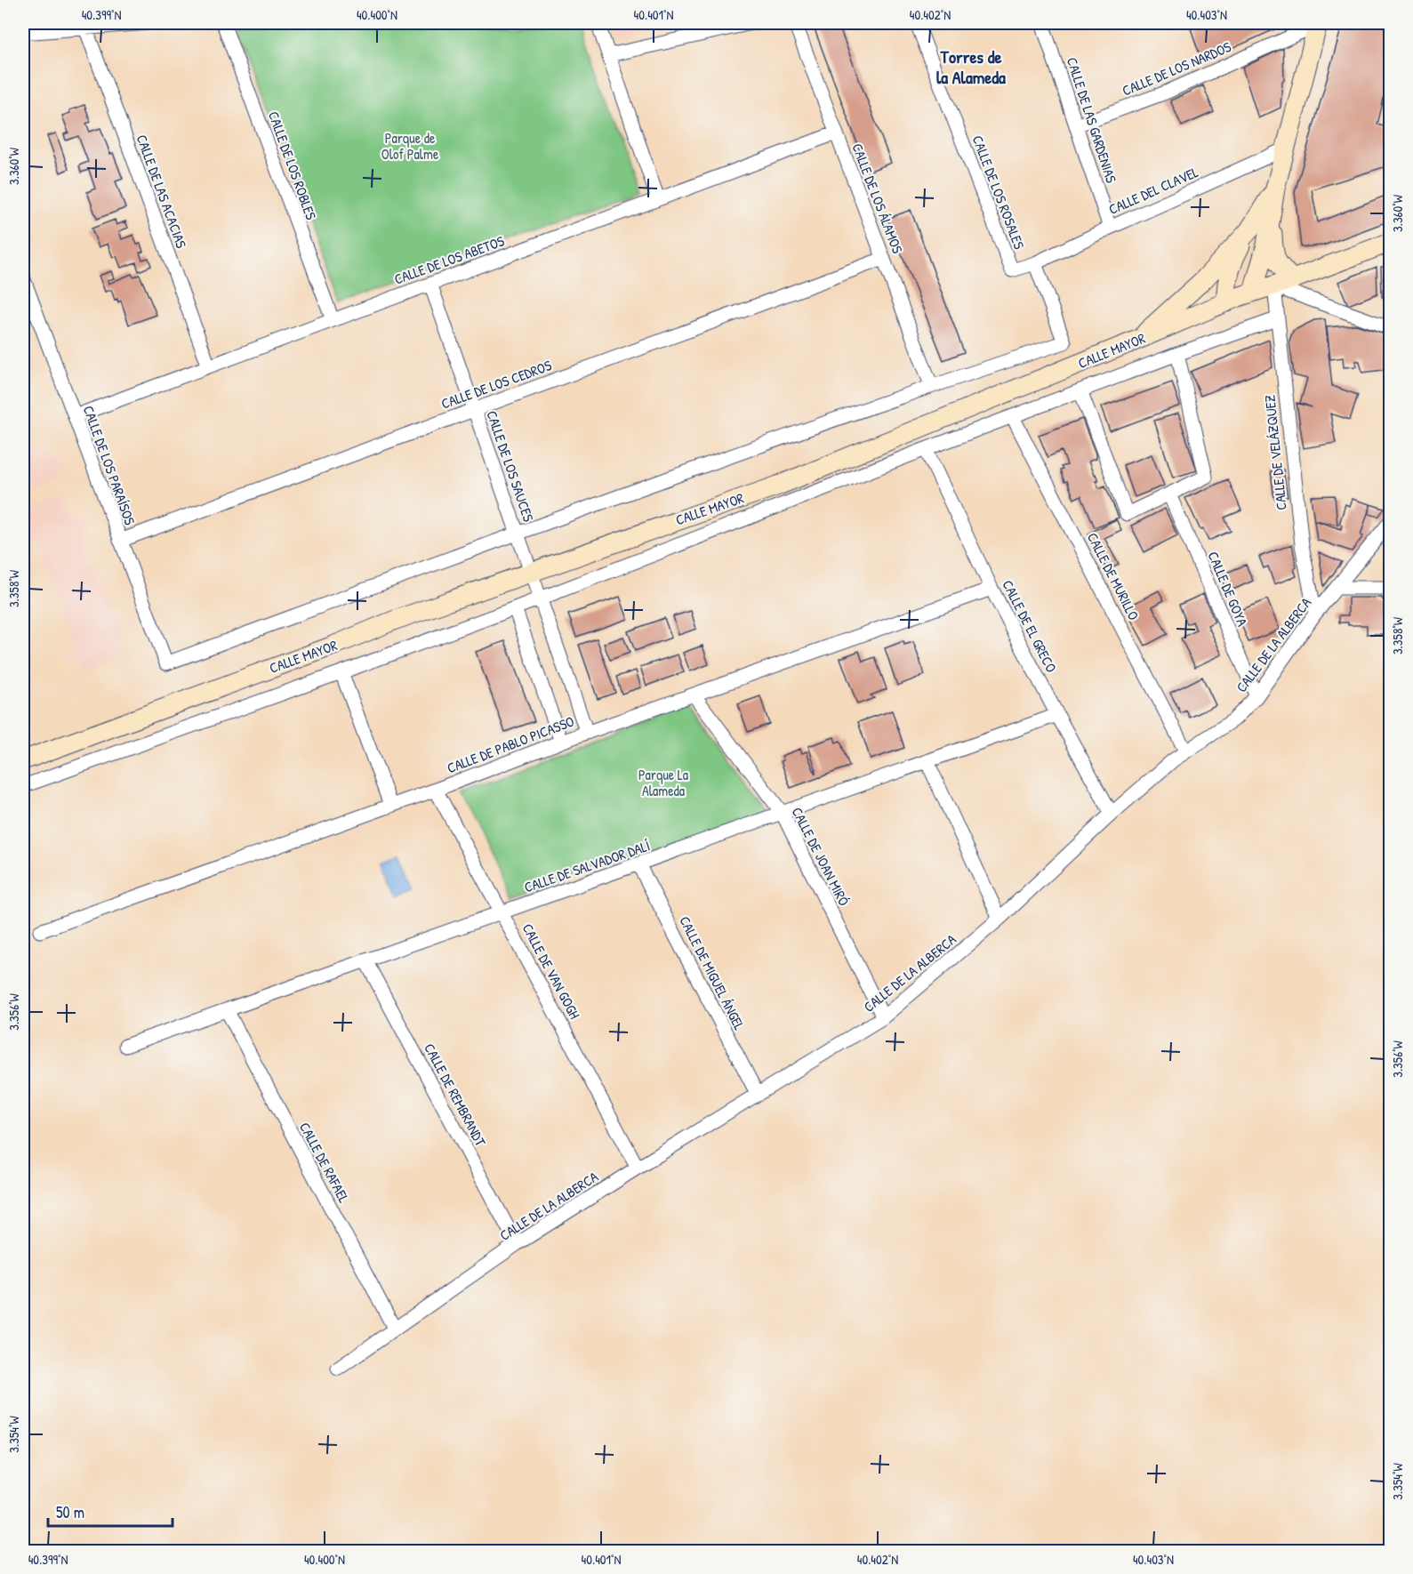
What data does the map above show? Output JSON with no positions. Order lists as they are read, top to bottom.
{
  "streets": {
    "street": [
      "CALLE DE LOS NARDOS",
      "CALLE DE LAS GARDENIAS",
      "CALLE DE LOS ROBLES",
      "CALLE DEL CLAVEL",
      "CALLE DE LAS ACACIAS",
      "CALLE DE LOS ROSALES",
      "CALLE DE LOS ÁLAMOS",
      "CALLE DE LOS ABETOS",
      "CALLE MAYOR",
      "CALLE DE LOS CEDROS",
      "CALLE DE VELÁZQUEZ",
      "CALLE DE LOS PARAÍSOS",
      "CALLE DE LOS SAUCES",
      "CALLE DE MURILLO",
      "CALLE DE GOYA",
      "CALLE DE EL GRECO",
      "CALLE DE LA ALBERCA",
      "CALLE DE PABLO PICASSO",
      "CALLE DE JOAN MIRÓ",
      "CALLE DE SALVADOR DALÍ",
      "CALLE DE VAN GOGH",
      "CALLE DE MIGUEL ÁNGEL",
      "CALLE DE REMBRANDT",
      "CALLE DE RAFAEL"
    ]
  },
  "crossings": [
    ["CALLE DE LOS NARDOS", "CALLE DE LAS GARDENIAS"],
    ["CALLE DE LAS GARDENIAS", "CALLE DEL CLAVEL"],
    ["CALLE DE LOS ROBLES", "CALLE DE LOS ABETOS"],
    ["CALLE DEL CLAVEL", "CALLE DE LOS ROSALES"],
    ["CALLE DE LAS ACACIAS", "CALLE DE LOS ABETOS"],
    ["CALLE DE LOS ROSALES", "CALLE MAYOR"],
    ["CALLE DE LOS ÁLAMOS", "CALLE DE LOS ABETOS"],
    ["CALLE DE LOS ÁLAMOS", "CALLE MAYOR"],
    ["CALLE DE LOS ÁLAMOS", "CALLE DE LOS CEDROS"],
    ["CALLE DE LOS ABETOS", "CALLE DE LOS PARAÍSOS"],
    ["CALLE DE LOS ABETOS", "CALLE DE LOS SAUCES"],
    ["CALLE MAYOR", "CALLE DE VELÁZQUEZ"],
    ["CALLE MAYOR", "CALLE DE LOS PARAÍSOS"],
    ["CALLE MAYOR", "CALLE DE LOS SAUCES"],
    ["CALLE MAYOR", "CALLE DE MURILLO"],
    ["CALLE MAYOR", "CALLE DE EL GRECO"],
    ["CALLE DE LOS CEDROS", "CALLE DE LOS PARAÍSOS"],
    ["CALLE DE LOS CEDROS", "CALLE DE LOS SAUCES"],
    ["CALLE DE VELÁZQUEZ", "CALLE DE LA ALBERCA"],
    ["CALLE DE LOS SAUCES", "CALLE DE PABLO PICASSO"],
    ["CALLE DE MURILLO", "CALLE DE LA ALBERCA"],
    ["CALLE DE GOYA", "CALLE DE LA ALBERCA"],
    ["CALLE DE EL GRECO", "CALLE DE LA ALBERCA"],
    ["CALLE DE EL GRECO", "CALLE DE PABLO PICASSO"],
    ["CALLE DE EL GRECO", "CALLE DE SALVADOR DALÍ"],
    ["CALLE DE LA ALBERCA", "CALLE DE JOAN MIRÓ"],
    ["CALLE DE LA ALBERCA", "CALLE DE VAN GOGH"],
    ["CALLE DE LA ALBERCA", "CALLE DE MIGUEL ÁNGEL"],
    ["CALLE DE LA ALBERCA", "CALLE DE REMBRANDT"],
    ["CALLE DE LA ALBERCA", "CALLE DE RAFAEL"],
    ["CALLE DE PABLO PICASSO", "CALLE DE JOAN MIRÓ"],
    ["CALLE DE PABLO PICASSO", "CALLE DE VAN GOGH"],
    ["CALLE DE JOAN MIRÓ", "CALLE DE SALVADOR DALÍ"],
    ["CALLE DE SALVADOR DALÍ", "CALLE DE VAN GOGH"],
    ["CALLE DE SALVADOR DALÍ", "CALLE DE MIGUEL ÁNGEL"],
    ["CALLE DE SALVADOR DALÍ", "CALLE DE REMBRANDT"],
    ["CALLE DE SALVADOR DALÍ", "CALLE DE RAFAEL"]
  ],
  "districts": ["Torres de la Alameda"],
  "parks": ["Parque de Olof Palme", "Parque La Alameda"],
  "scale_bar": "50 m",
  "coordinates": [
    "40.399°N",
    "40.400°N",
    "40.401°N",
    "40.402°N",
    "40.403°N",
    "3.360°W",
    "3.358°W",
    "3.356°W",
    "3.354°W"
  ]
}
